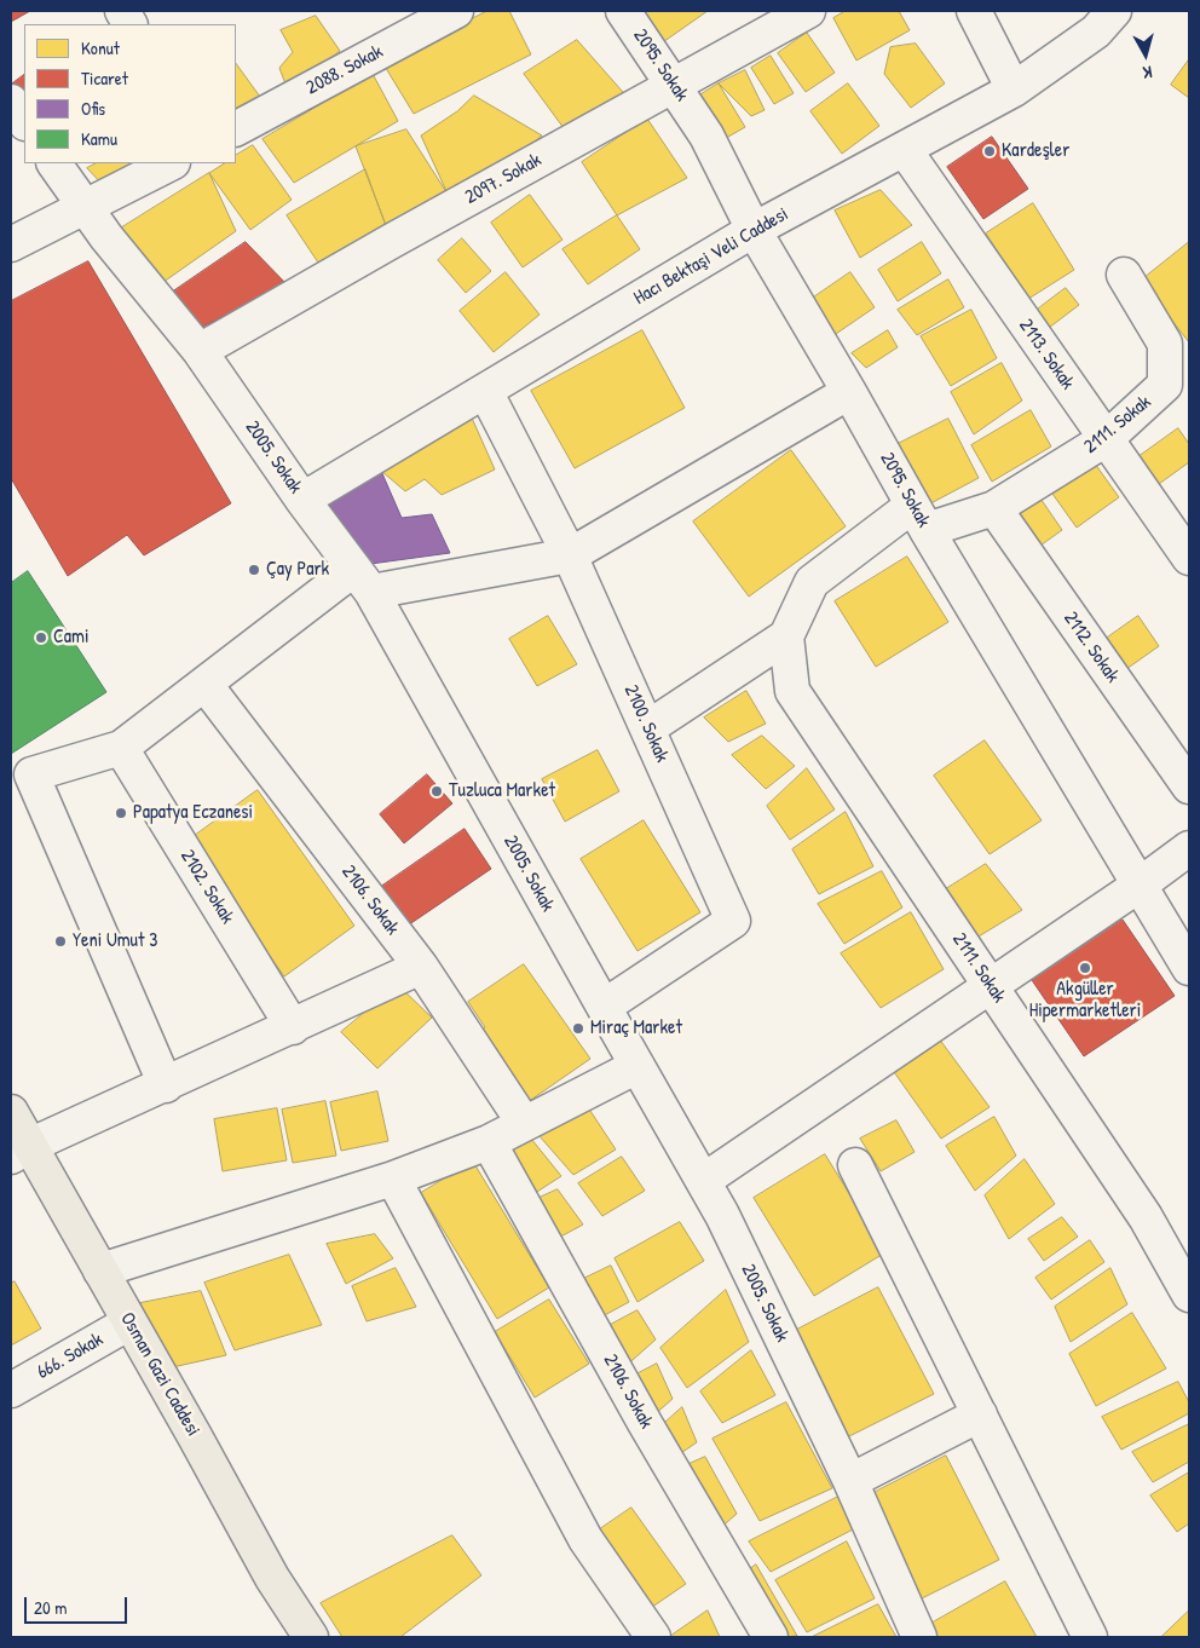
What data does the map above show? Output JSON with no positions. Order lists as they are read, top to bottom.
{
  "streets": {
    "main road": ["Osman Gazi Caddesi"],
    "street": [
      "2095. Sokak",
      "2088. Sokak",
      "2097. Sokak",
      "Hacı Bektaşi Veli Caddesi",
      "2113. Sokak",
      "2111. Sokak",
      "2005. Sokak",
      "2112. Sokak",
      "2100. Sokak",
      "2102. Sokak",
      "2106. Sokak",
      "666. Sokak"
    ]
  },
  "crossings": [
    ["2095. Sokak", "2097. Sokak"],
    ["2095. Sokak", "Hacı Bektaşi Veli Caddesi"],
    ["2095. Sokak", "2111. Sokak"],
    ["2097. Sokak", "2005. Sokak"],
    ["Hacı Bektaşi Veli Caddesi", "2113. Sokak"],
    ["Hacı Bektaşi Veli Caddesi", "2005. Sokak"],
    ["Hacı Bektaşi Veli Caddesi", "2100. Sokak"],
    ["2113. Sokak", "2111. Sokak"],
    ["2111. Sokak", "2112. Sokak"],
    ["2005. Sokak", "2100. Sokak"],
    ["666. Sokak", "Osman Gazi Caddesi"]
  ],
  "places": [
    "Kardeşler",
    "Çay Park",
    "Cami",
    "Tuzluca Market",
    "Papatya Eczanesi",
    "Yeni Umut 3",
    "Akgüller Hipermarketleri",
    "Miraç Market"
  ],
  "legend": [
    "Konut",
    "Ticaret",
    "Ofis",
    "Kamu"
  ],
  "scale_bar": "20 m",
  "north": "bottom"
}
